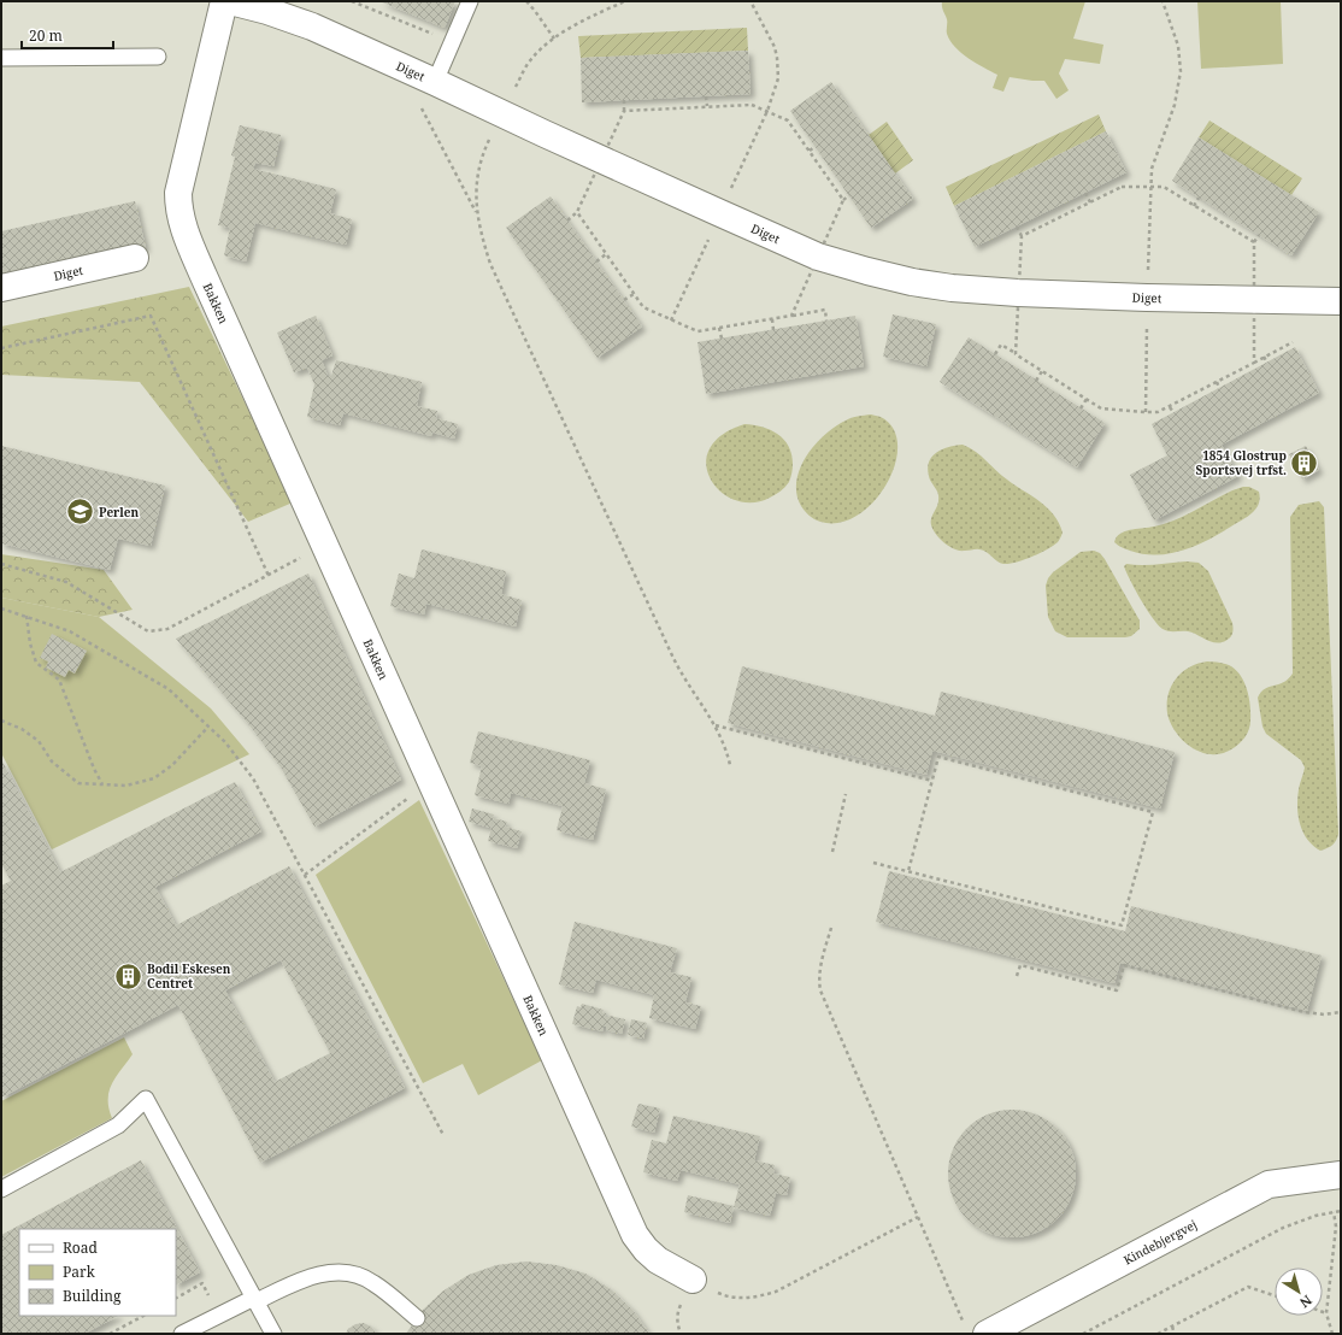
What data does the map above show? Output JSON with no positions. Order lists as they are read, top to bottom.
{
  "streets": {
    "street": ["Diget", "Bakken", "Kindebjergvej"]
  },
  "places": {
    "building": ["1854 Glostrup Sportsvej trfst.", "Bodil Eskesen Centret"],
    "school or university": ["Perlen"]
  },
  "legend": ["Road", "Park", "Building"],
  "scale_bar": "20 m",
  "north": "bottom right"
}
